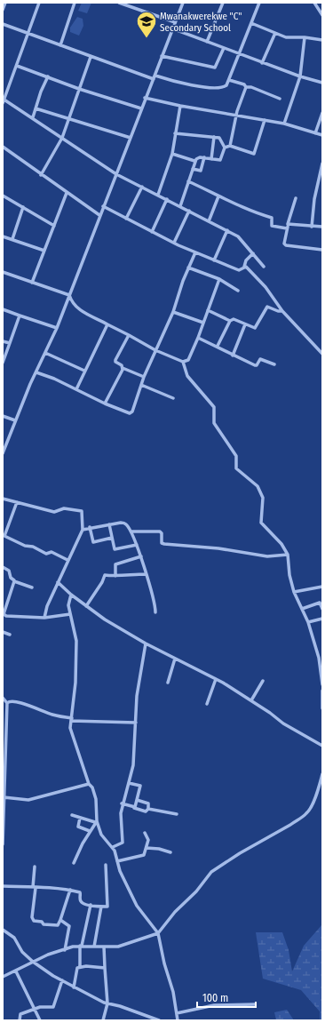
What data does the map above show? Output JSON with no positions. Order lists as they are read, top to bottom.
{
  "places": {
    "school or university": ["Mwanakwerekwe \"C\" Secondary School"]
  },
  "scale_bar": "100 m"
}
